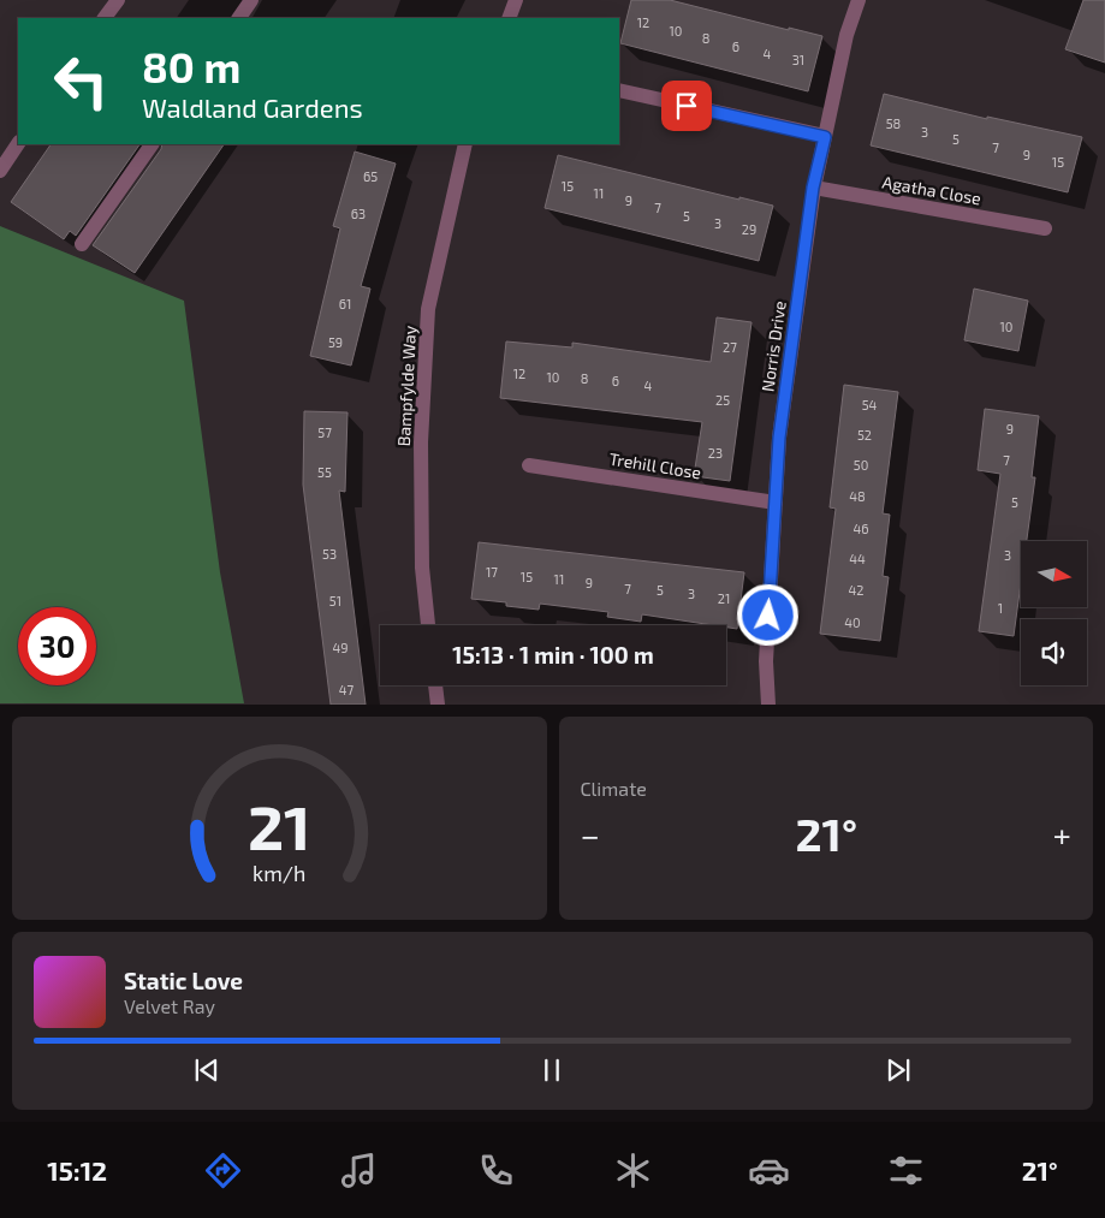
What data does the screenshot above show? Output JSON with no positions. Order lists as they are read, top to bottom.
{
  "streets": {
    "street": [
      "Agatha Close",
      "Norris Drive",
      "Bampfylde Way",
      "Trehill Close"
    ]
  },
  "crossings": [
    ["Agatha Close", "Norris Drive"],
    ["Norris Drive", "Trehill Close"]
  ],
  "house_numbers": [
    "12",
    "10",
    "8",
    "6",
    "4",
    "31",
    "58",
    "3",
    "5",
    "7",
    "9",
    "15",
    "65",
    "15",
    "11",
    "9",
    "7",
    "63",
    "5",
    "3",
    "29",
    "61",
    "10",
    "59",
    "27",
    "12",
    "10",
    "8",
    "6",
    "4",
    "25",
    "54",
    "9",
    "57",
    "52",
    "23",
    "7",
    "50",
    "55",
    "48",
    "5",
    "46",
    "53",
    "3",
    "44",
    "17",
    "15",
    "11",
    "9",
    "7",
    "5",
    "42",
    "3",
    "21",
    "51",
    "1",
    "40",
    "49",
    "47"
  ],
  "north": "right",
  "page": {
    "turn": ["80 m", "Waldland Gardens"],
    "limit": "30",
    "trip": "15:13 · 1 min · 100 m",
    "tile": "Climate",
    "heat": ["−", "21°", "+"],
    "song": ["Static Love", "Velvet Ray"],
    "tabs": ["15:12", "21°"],
    "gauge": ["21", "km/h"]
  }
}
